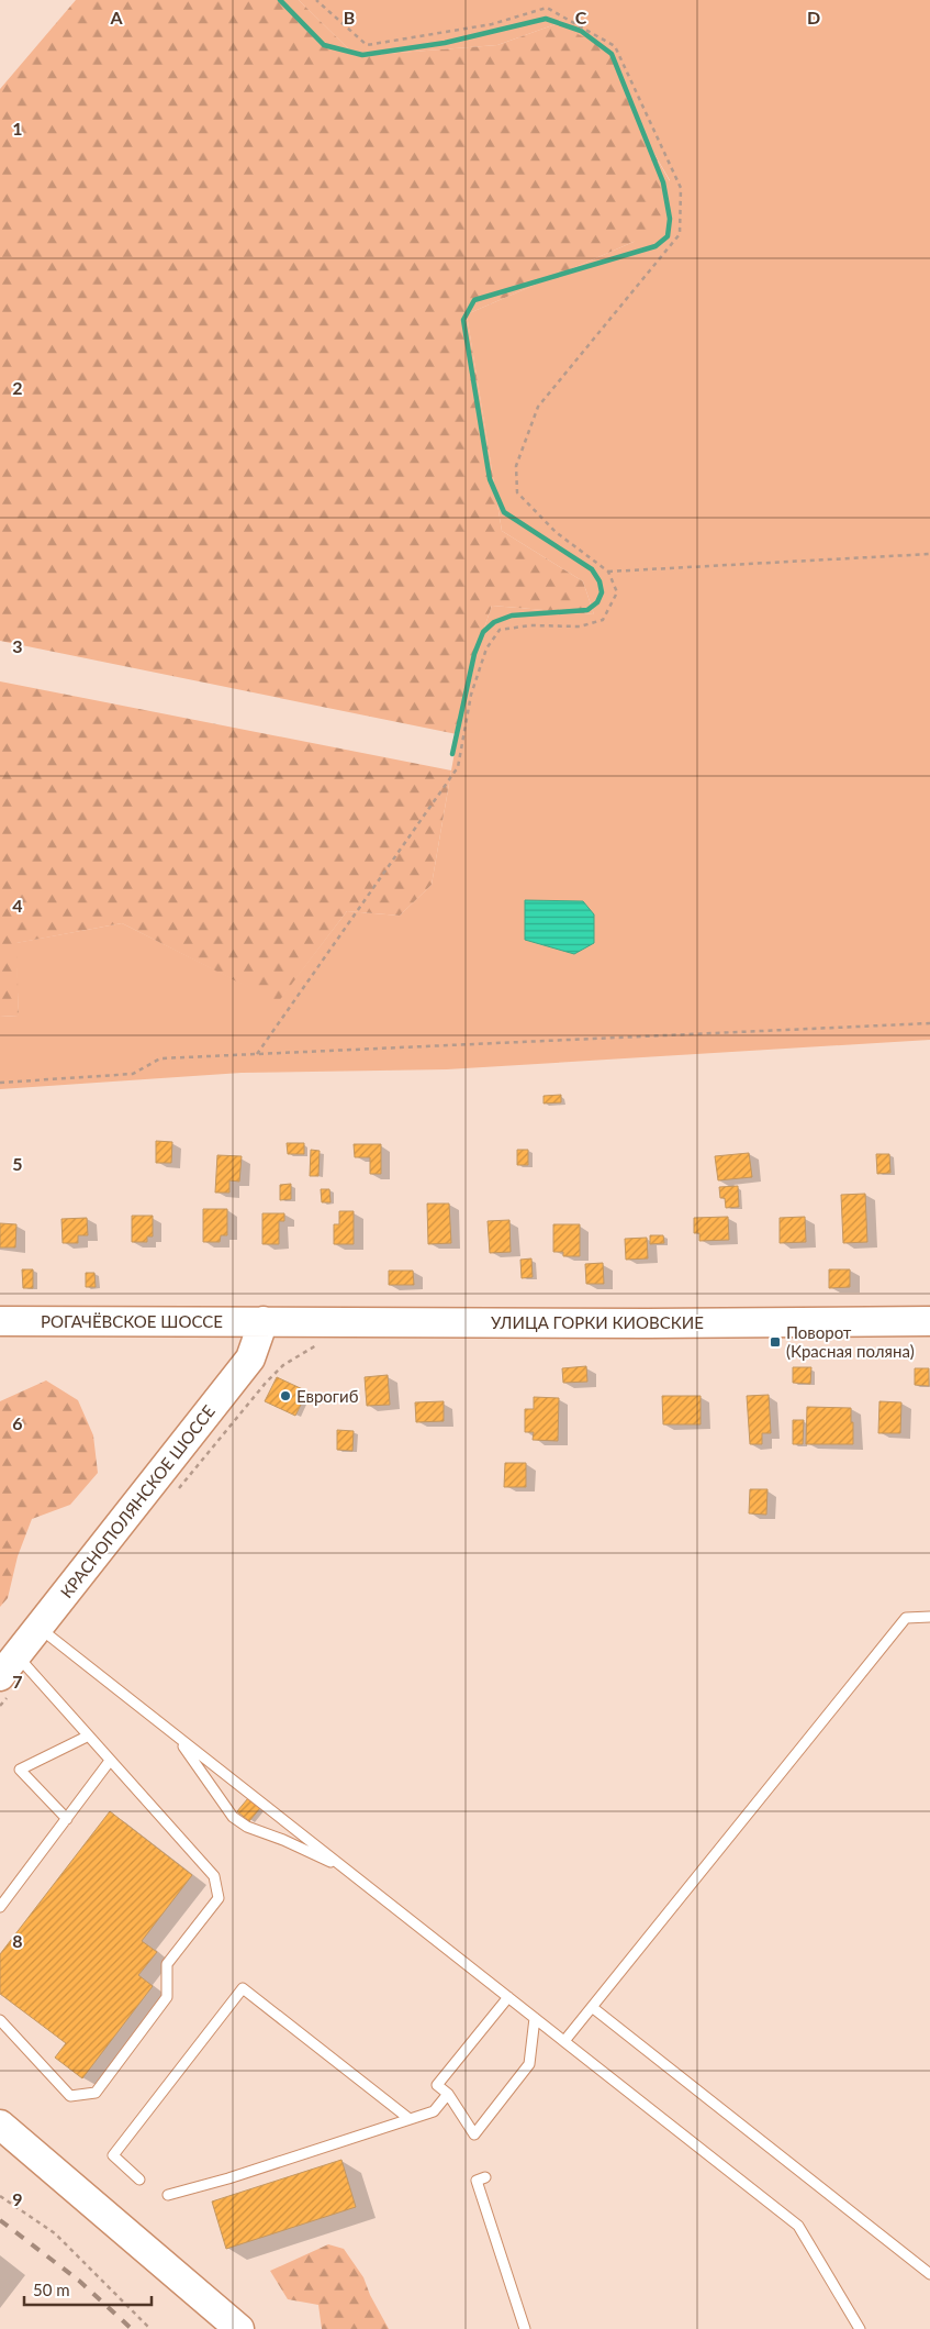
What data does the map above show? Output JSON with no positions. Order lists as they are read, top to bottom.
{
  "streets": {
    "main road": ["РОГАЧЁВСКОЕ ШОССЕ", "УЛИЦА ГОРКИ КИОВСКИЕ", "КРАСНОПОЛЯНСКОЕ ШОССЕ"]
  },
  "crossings": [
    ["РОГАЧЁВСКОЕ ШОССЕ", "УЛИЦА ГОРКИ КИОВСКИЕ"],
    ["РОГАЧЁВСКОЕ ШОССЕ", "КРАСНОПОЛЯНСКОЕ ШОССЕ"],
    ["УЛИЦА ГОРКИ КИОВСКИЕ", "КРАСНОПОЛЯНСКОЕ ШОССЕ"]
  ],
  "places": {
    "transit": ["Поворот (Красная поляна)"],
    "other": ["Еврогиб"]
  },
  "scale_bar": "50 m",
  "grid": {
    "columns": [
      "A",
      "B",
      "C",
      "D"
    ],
    "rows": [
      "1",
      "2",
      "3",
      "4",
      "5",
      "6",
      "7",
      "8",
      "9"
    ]
  }
}
